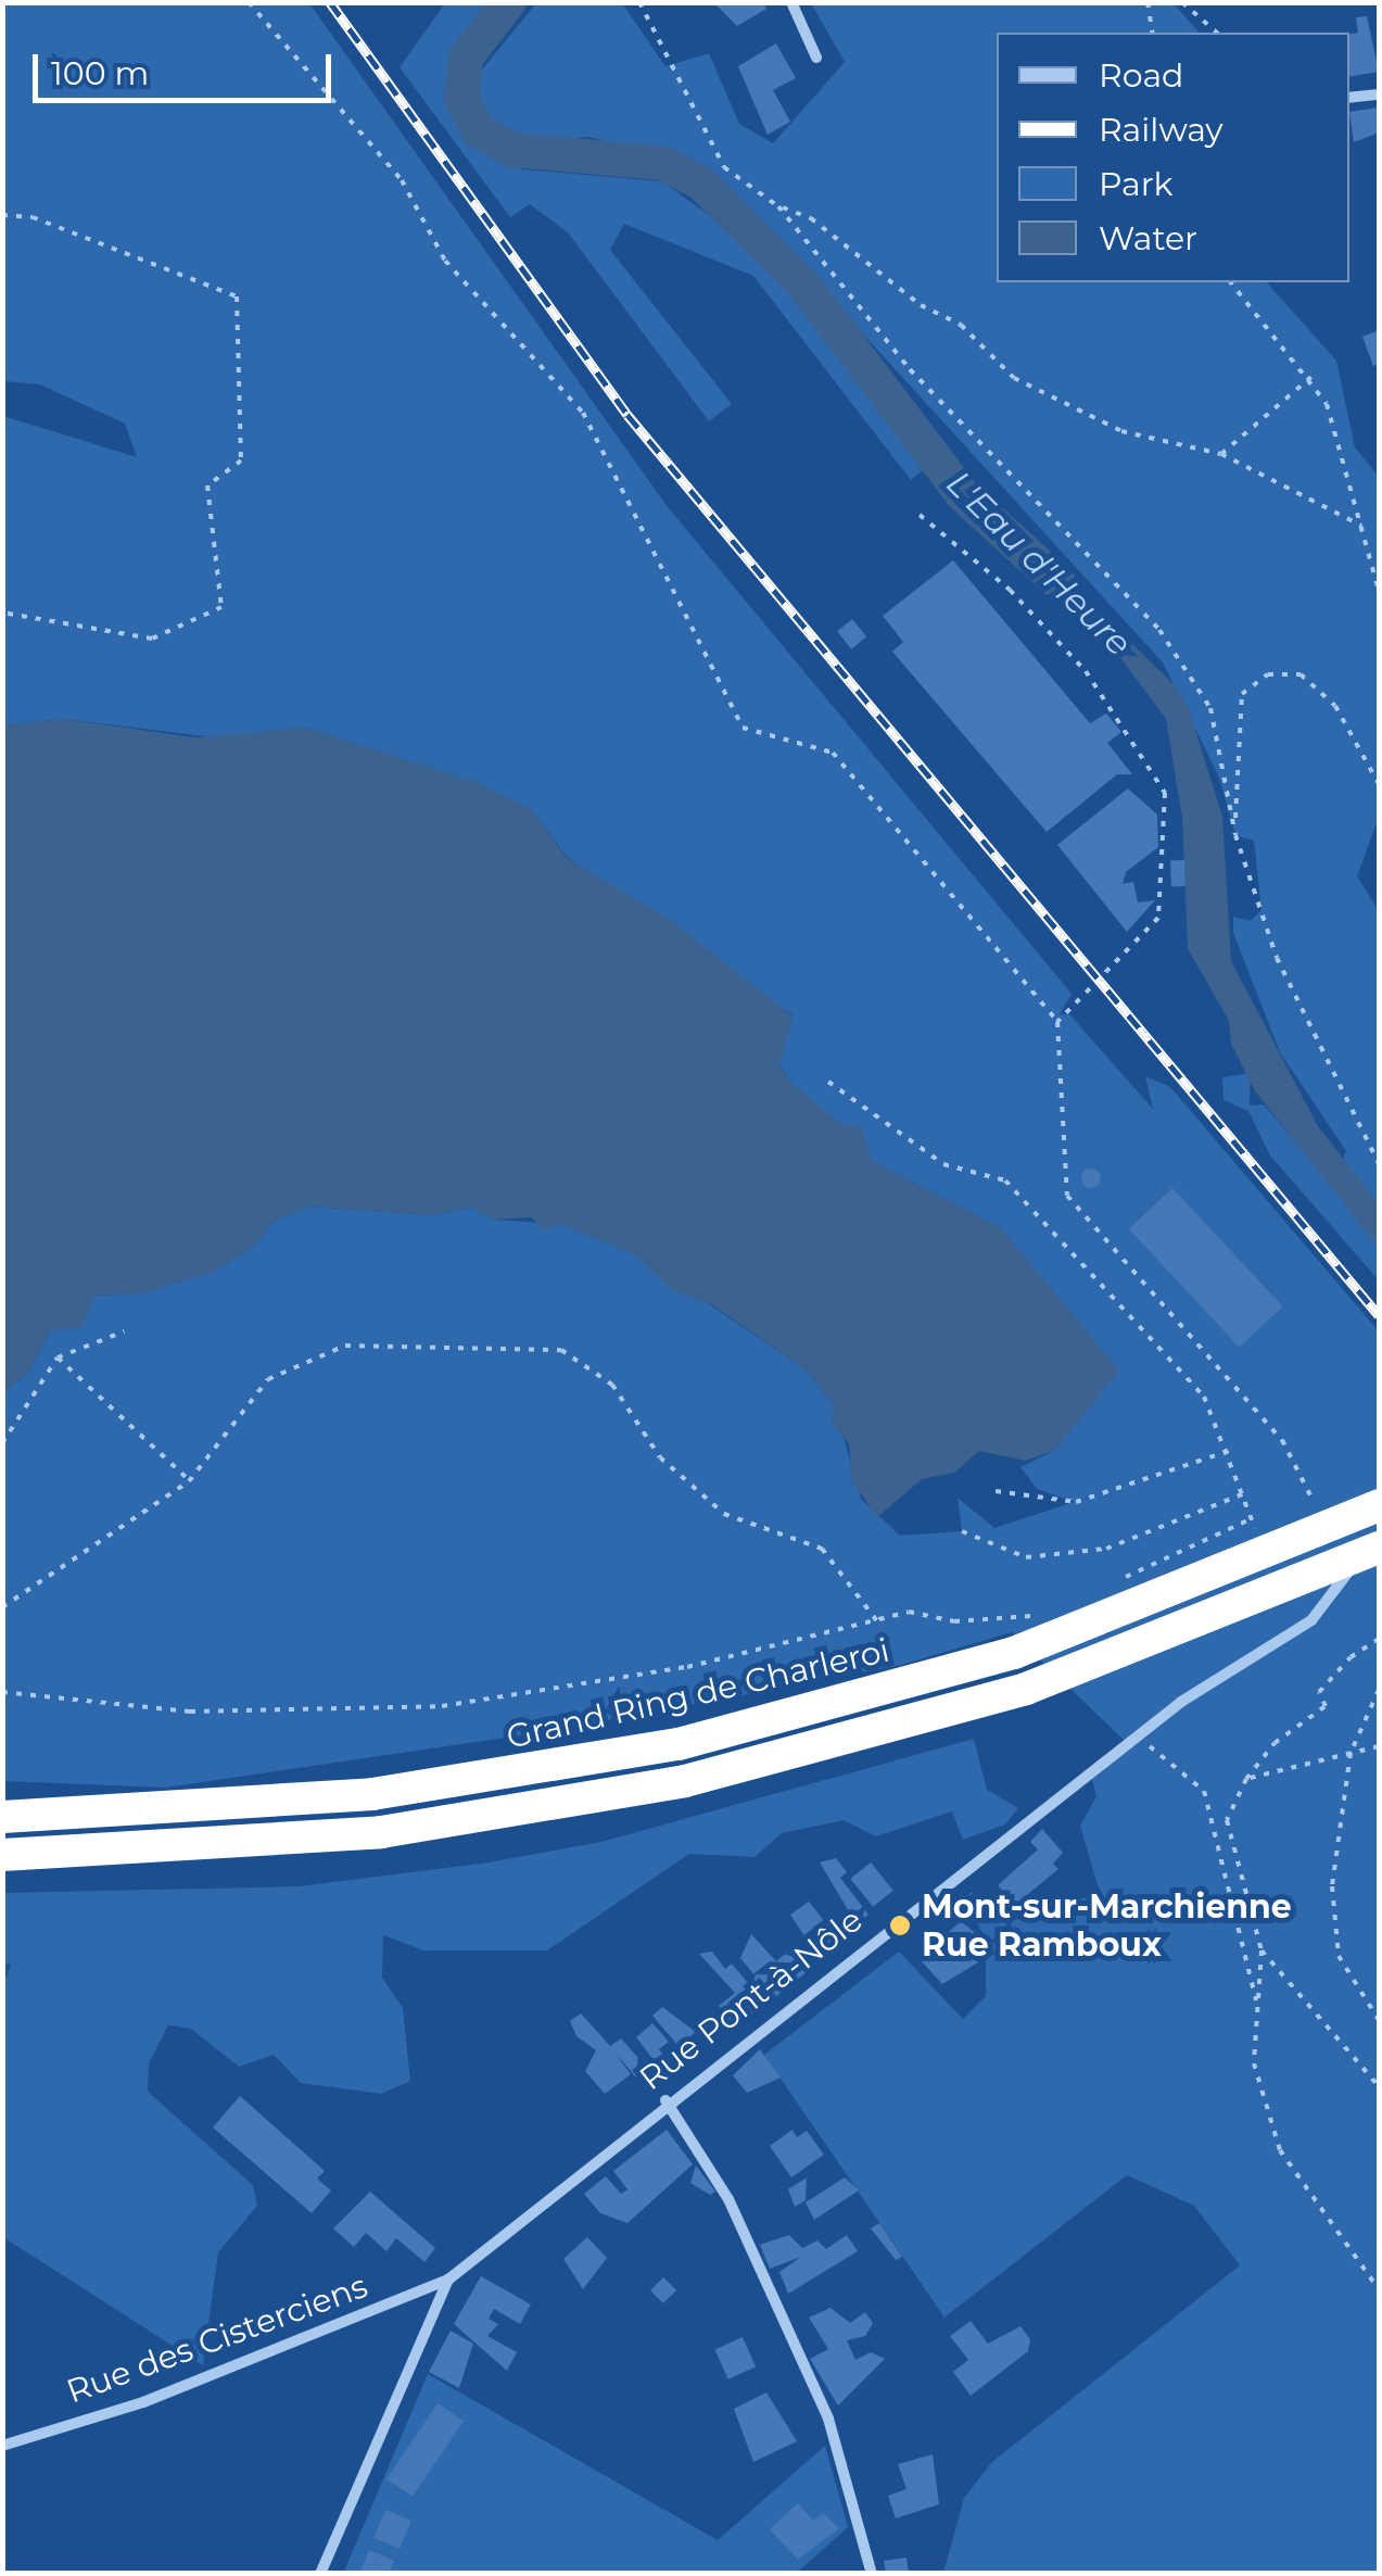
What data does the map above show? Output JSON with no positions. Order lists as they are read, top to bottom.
{
  "streets": {
    "highway": ["Grand Ring de Charleroi"],
    "street": ["Rue Pont-à-Nôle", "Rue des Cisterciens"]
  },
  "crossings": [
    ["Rue Pont-à-Nôle", "Rue des Cisterciens"]
  ],
  "water": ["L'Eau d'Heure"],
  "places": ["Mont-sur-Marchienne Rue Ramboux"],
  "legend": [
    "Road",
    "Railway",
    "Park",
    "Water"
  ],
  "scale_bar": "100 m"
}
